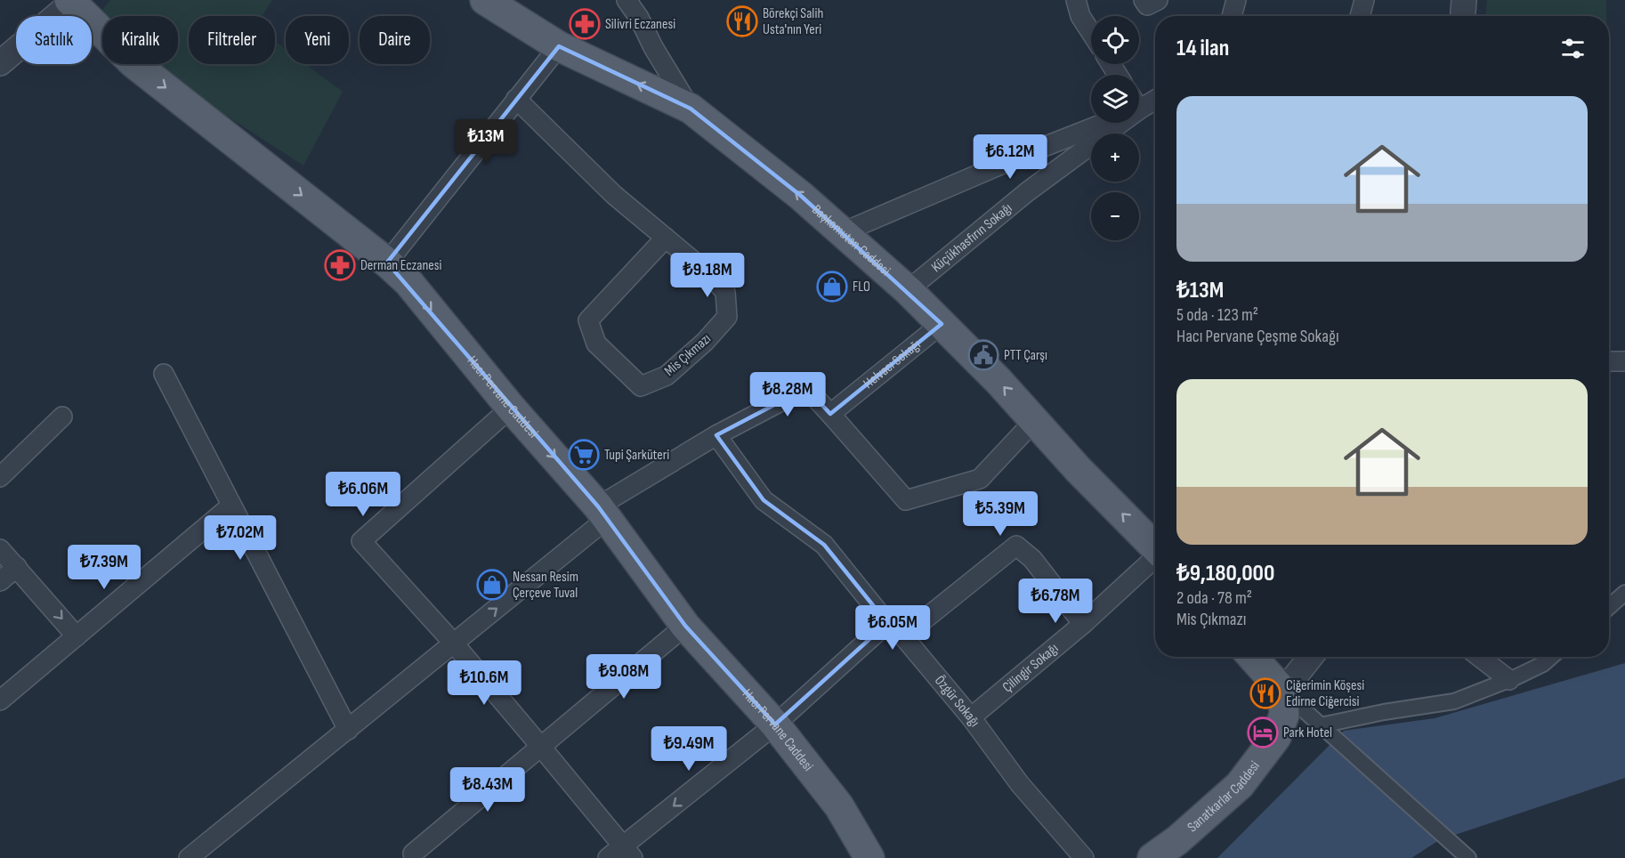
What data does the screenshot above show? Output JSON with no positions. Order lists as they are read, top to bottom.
{
  "streets": {
    "main road": ["Başkomutan Caddesi", "Hacı Pervane Caddesi", "Sanatkarlar Caddesi"],
    "street": [
      "Küçükhasfırın Sokağı",
      "Mis Çıkmazı",
      "Helvacı Sokağı",
      "Çilingir Sokağı",
      "Özgür Sokağı"
    ]
  },
  "crossings": [
    ["Küçükhasfırın Sokağı", "Başkomutan Caddesi"],
    ["Başkomutan Caddesi", "Helvacı Sokağı"],
    ["Çilingir Sokağı", "Özgür Sokağı"]
  ],
  "one_way": ["Başkomutan Caddesi", "Hacı Pervane Caddesi"],
  "places": {
    "restaurant": ["Börekçi Salih Usta'nın Yeri", "Ciğerimin Köşesi Edirne Ciğercisi"],
    "pharmacy": ["Silivri Eczanesi", "Derman Eczanesi"],
    "shop": ["FLO", "Nessan Resim Çerçeve Tuval"],
    "public building": ["PTT Çarşı"],
    "supermarket": ["Tupi Şarküteri"],
    "hotel": ["Park Hotel"]
  },
  "page": {
    "map_buttons": ["+", "−"],
    "chip": [
      "Satılık",
      "Kiralık",
      "Filtreler",
      "Yeni",
      "Daire"
    ],
    "heading": "14 ilan",
    "list": [
      {
        "name": "₺13M",
        "note": "5 oda · 123 m² · Hacı Pervane Çeşme Sokağı"
      },
      {
        "name": "₺9,180,000",
        "note": "2 oda · 78 m² · Mis Çıkmazı"
      }
    ],
    "price": [
      "₺13M",
      "₺6.12M",
      "₺9.18M",
      "₺8.28M",
      "₺6.06M",
      "₺5.39M",
      "₺7.02M",
      "₺7.39M",
      "₺6.78M",
      "₺6.05M",
      "₺9.08M",
      "₺10.6M",
      "₺9.49M",
      "₺8.43M"
    ]
  }
}
